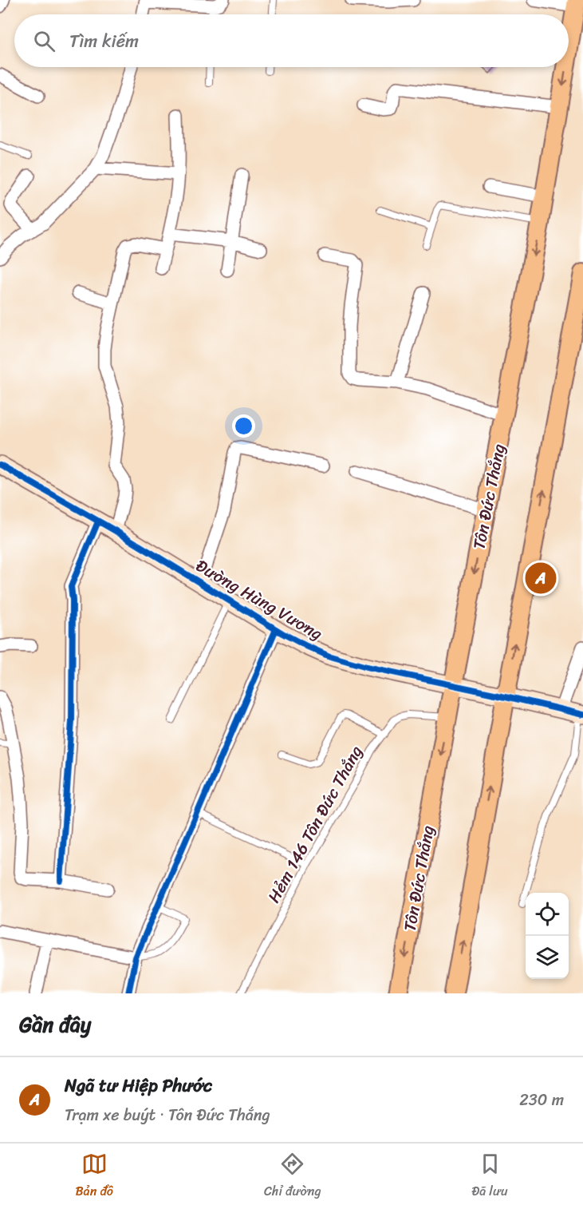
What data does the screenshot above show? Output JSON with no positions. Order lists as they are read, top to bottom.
{
  "streets": {
    "main road": ["Tôn Đức Thắng"],
    "street": ["Đường Hùng Vương"],
    "lane": ["Hẻm 146 Tôn Đức Thắng"]
  },
  "crossings": [
    ["Tôn Đức Thắng", "Đường Hùng Vương"],
    ["Tôn Đức Thắng", "Hẻm 146 Tôn Đức Thắng"]
  ],
  "page": {
    "search": "Tìm kiếm",
    "pins": "A",
    "heading": "Gần đây",
    "list": [
      {
        "mark": "A",
        "name": "Ngã tư Hiệp Phước",
        "note": "Trạm xe buýt · Tôn Đức Thắng",
        "value": "230 m"
      }
    ],
    "nav": ["Bản đồ", "Chỉ đường", "Đã lưu"]
  }
}
